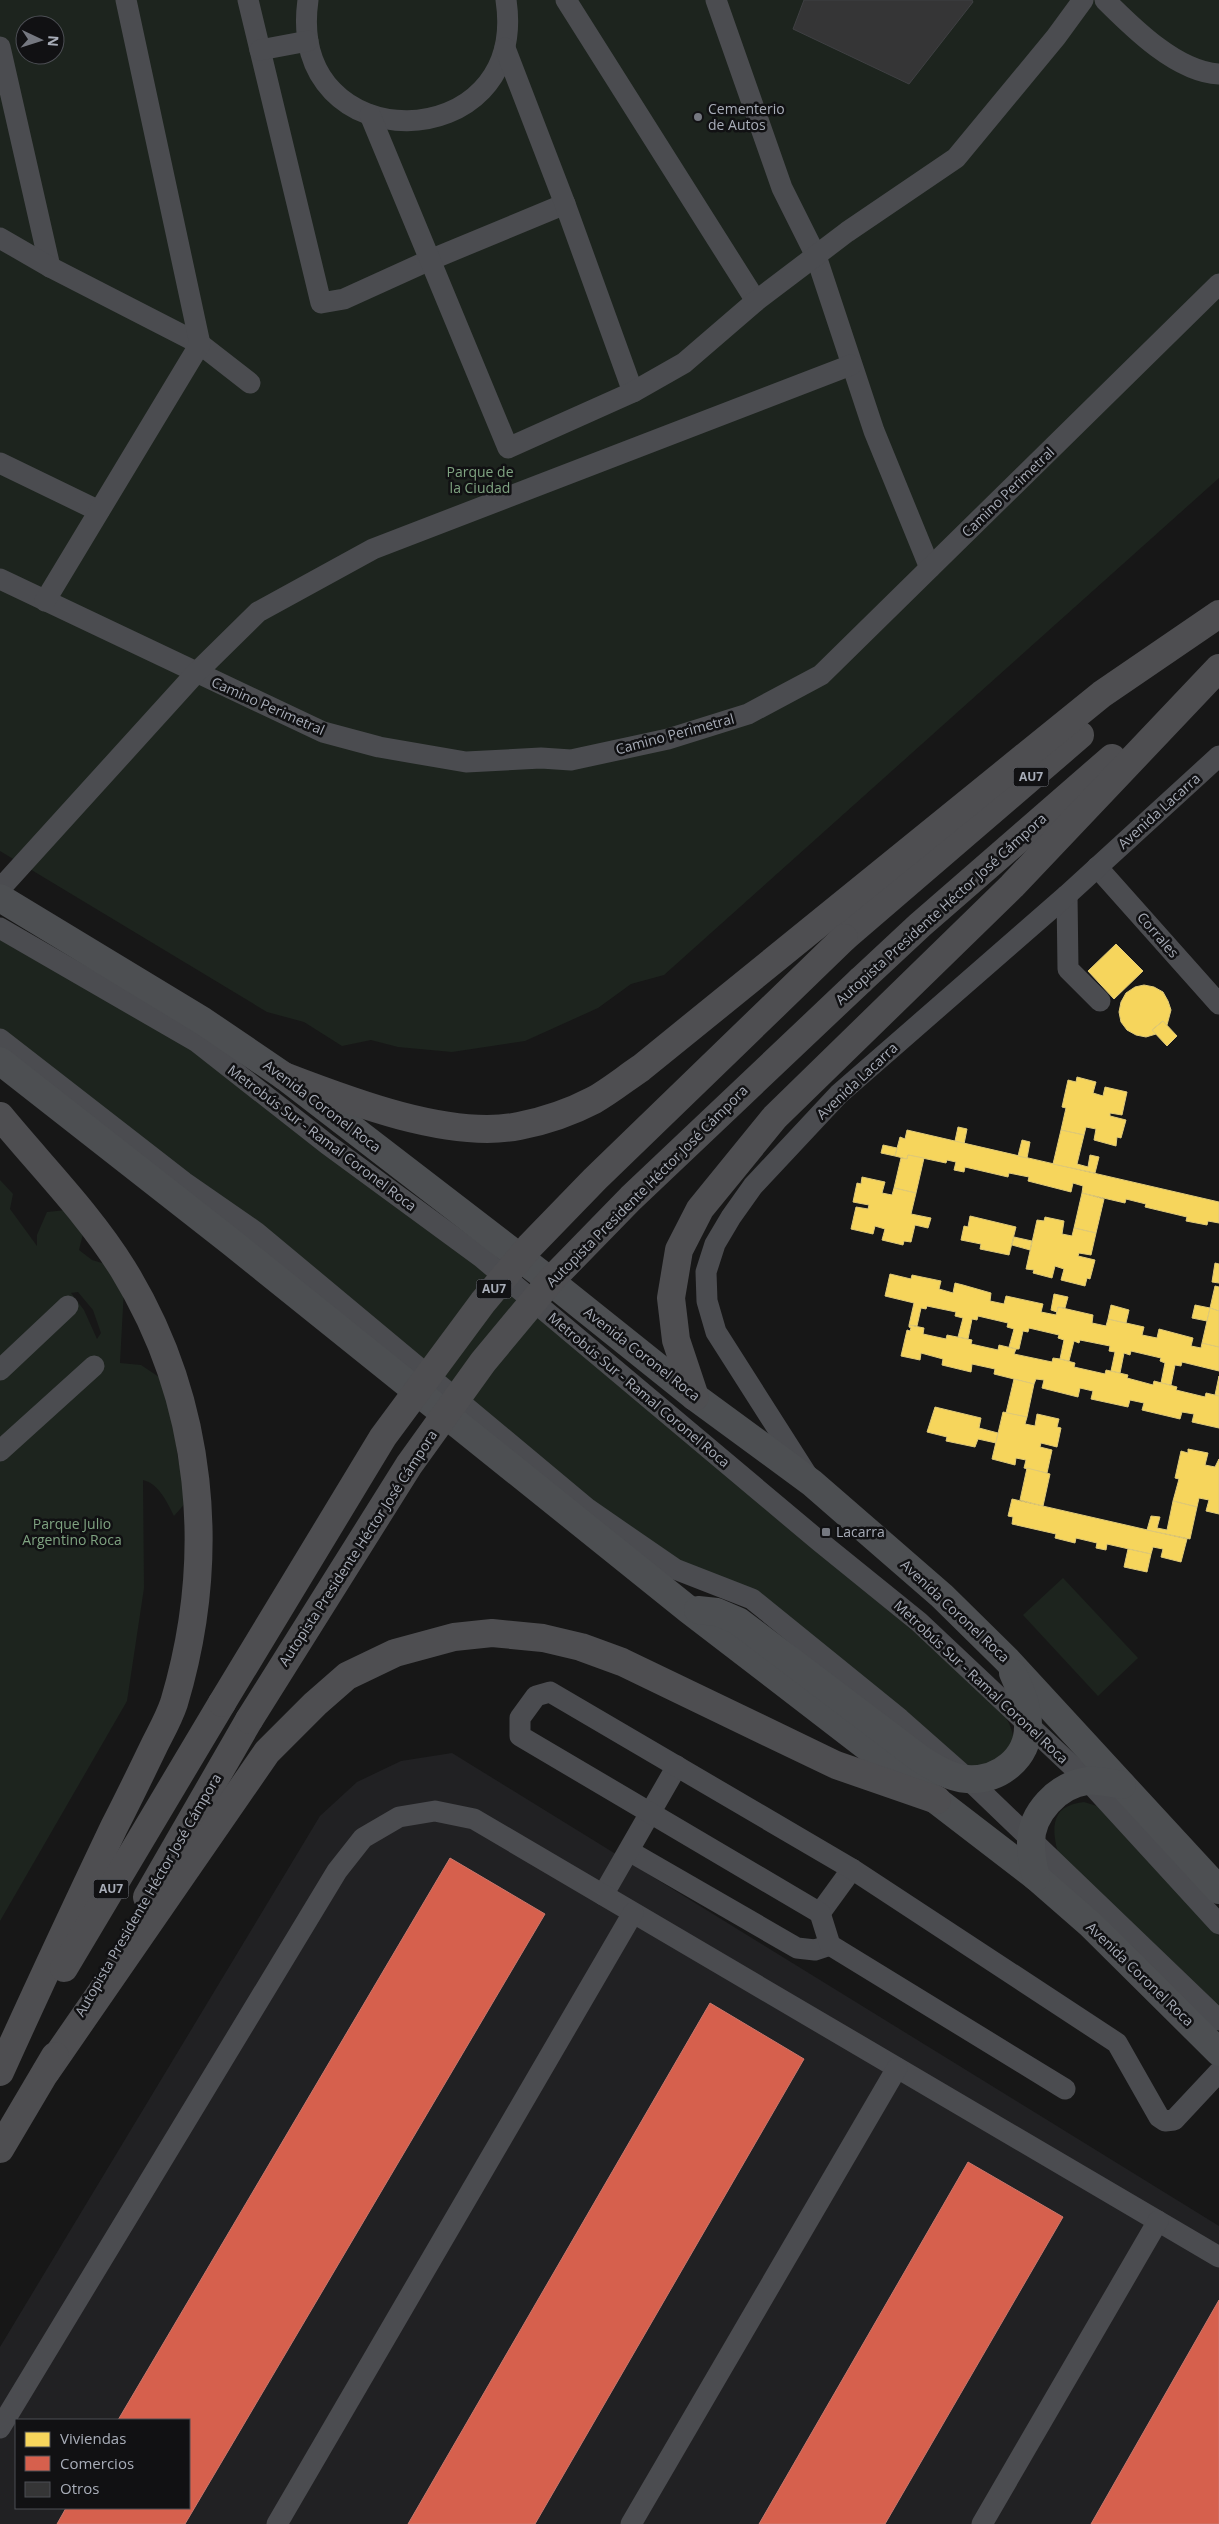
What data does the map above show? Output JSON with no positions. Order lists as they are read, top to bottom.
{
  "streets": {
    "highway": ["AU7", "Autopista Presidente Héctor José Cámpora"],
    "main road": ["Avenida Coronel Roca"],
    "street": [
      "Camino Perimetral",
      "Avenida Lacarra",
      "Corrales",
      "Metrobús Sur - Ramal Coronel Roca"
    ]
  },
  "crossings": [
    ["Avenida Lacarra", "Corrales"],
    ["Avenida Lacarra", "Avenida Coronel Roca"]
  ],
  "parks": ["Parque de la Ciudad", "Parque Julio Argentino Roca"],
  "places": {
    "other": ["Cementerio de Autos"],
    "transit": ["Lacarra"]
  },
  "legend": ["Viviendas", "Comercios", "Otros"],
  "north": "right"
}
